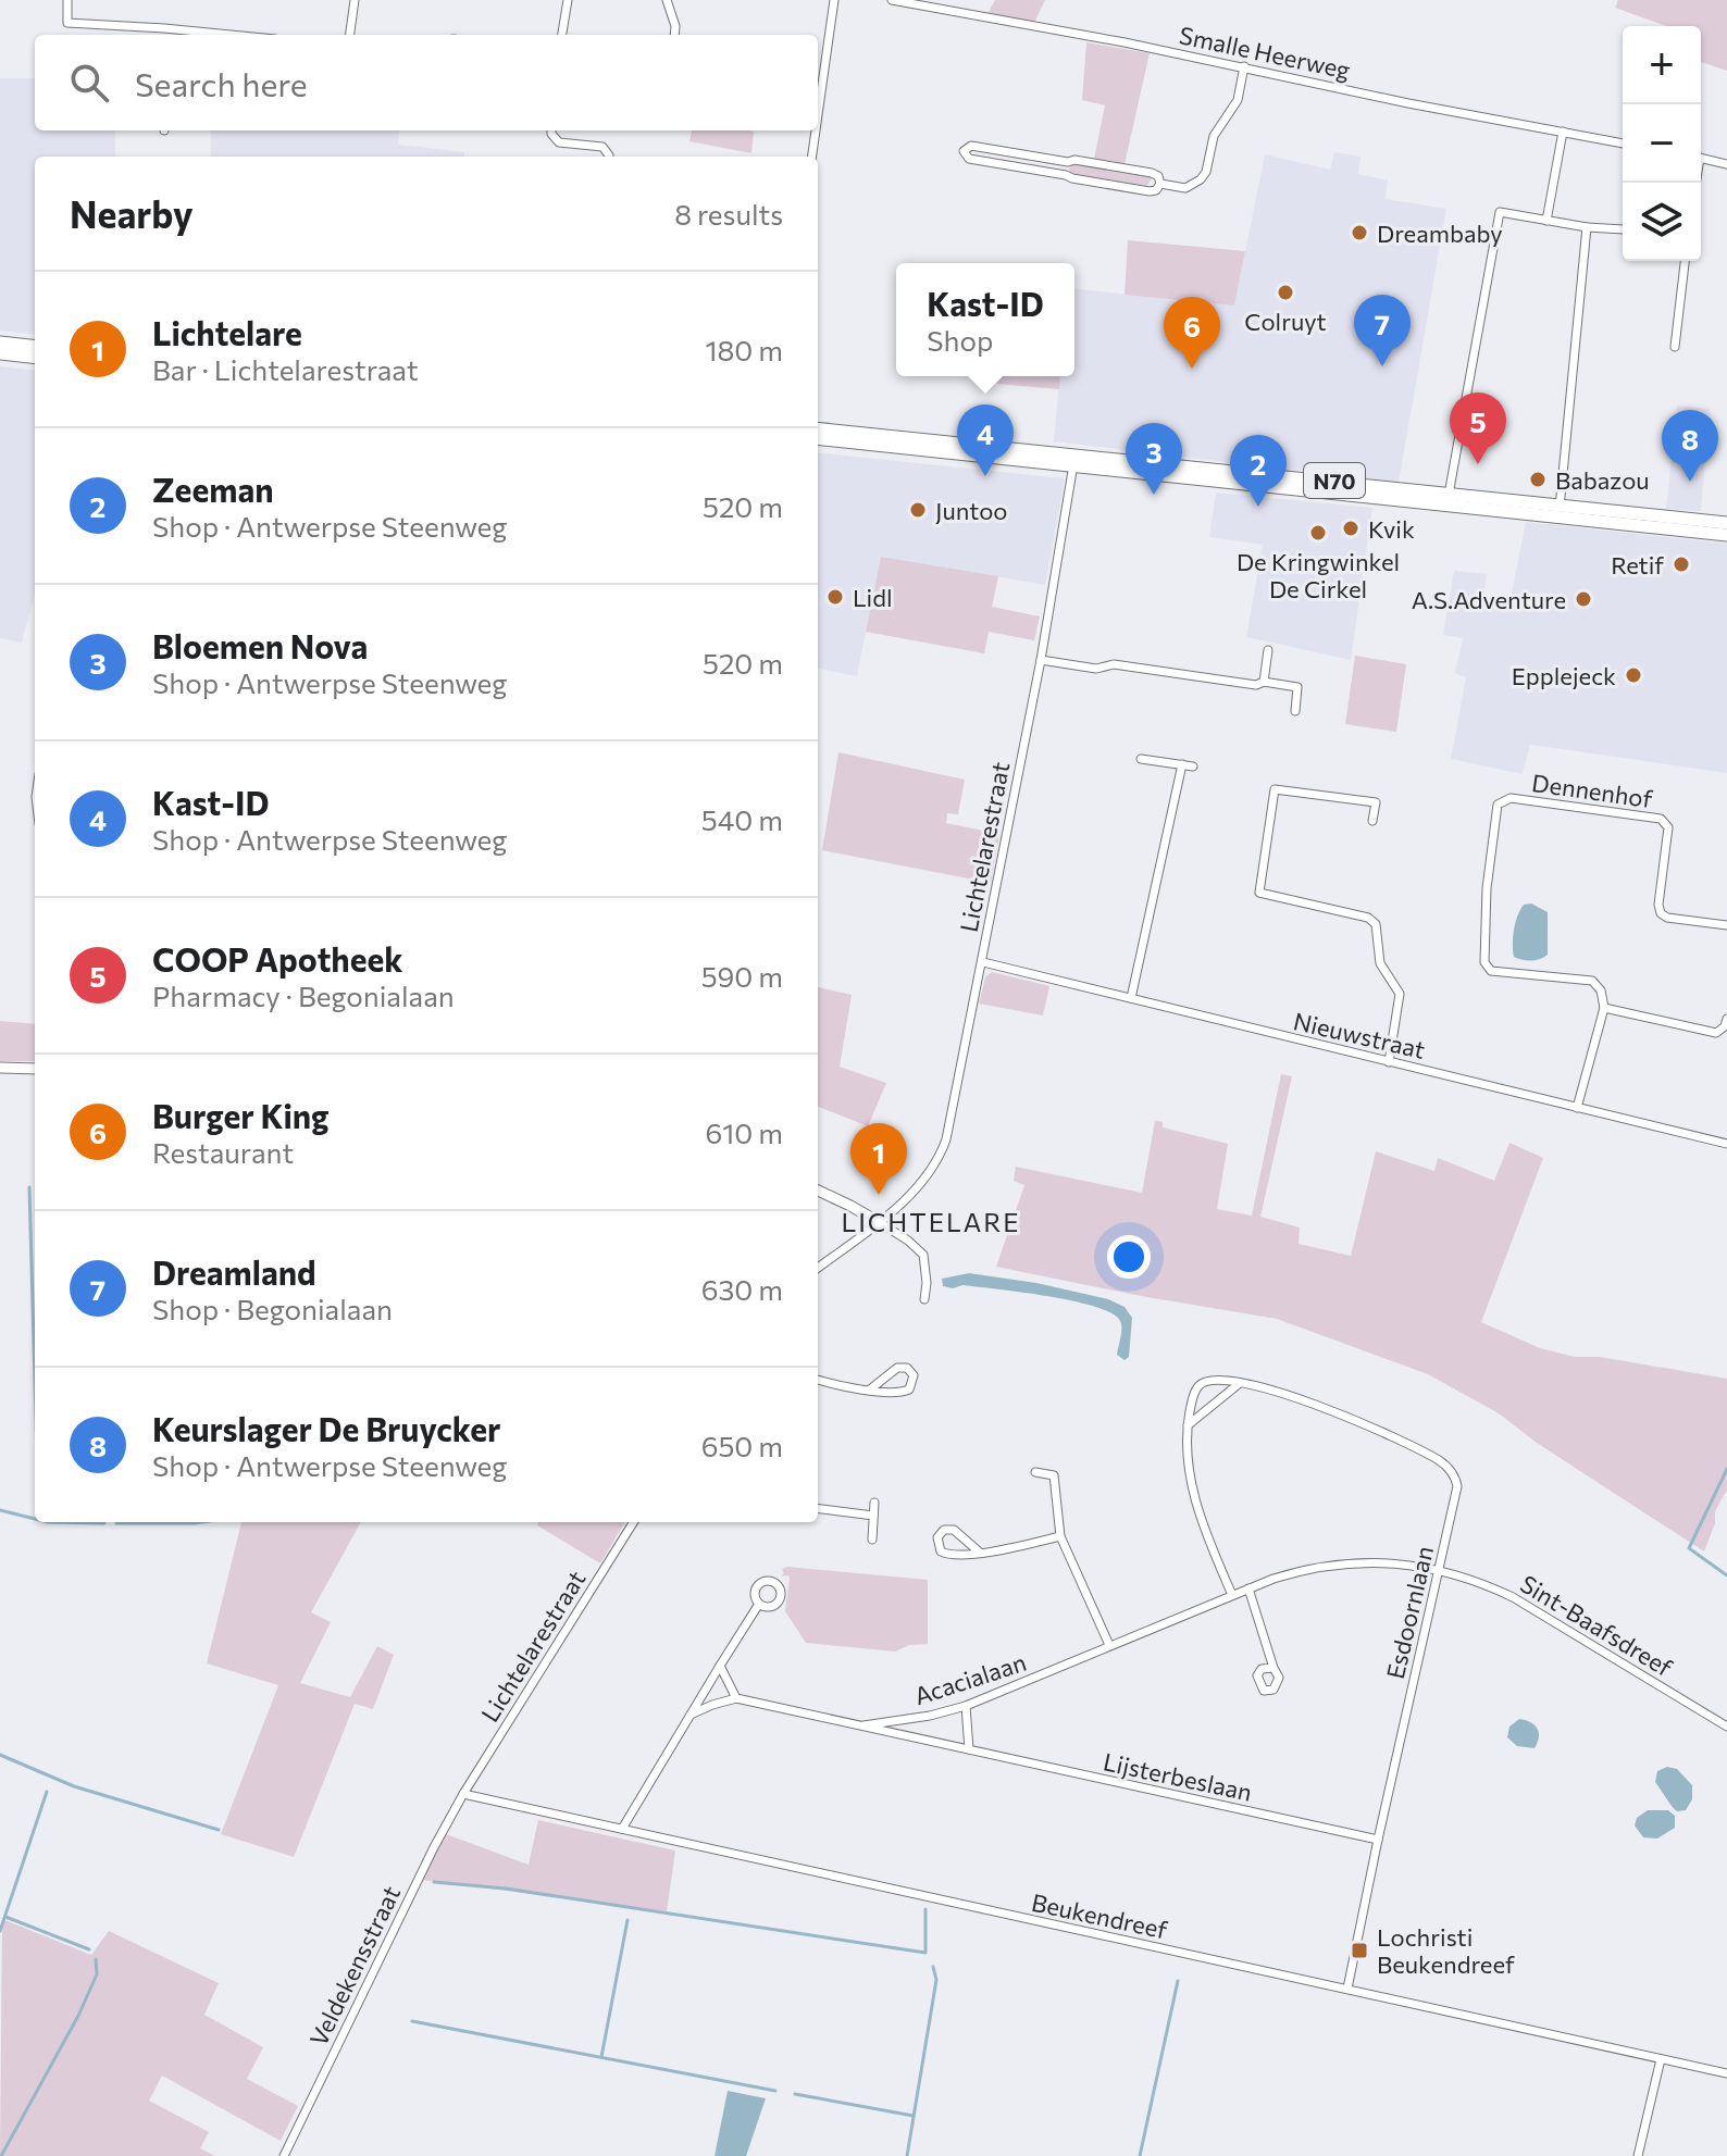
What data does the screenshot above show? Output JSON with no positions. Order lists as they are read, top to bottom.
{
  "streets": {
    "main road": ["N70"],
    "street": [
      "Smalle Heerweg",
      "Dennenhof",
      "Lichtelarestraat",
      "Nieuwstraat",
      "Esdoornlaan",
      "Sint-Baafsdreef",
      "Acacialaan",
      "Lijsterbeslaan",
      "Beukendreef",
      "Veldekensstraat"
    ]
  },
  "crossings": [
    ["N70", "Lichtelarestraat"],
    ["Lichtelarestraat", "Nieuwstraat"],
    ["Lichtelarestraat", "Beukendreef"],
    ["Lichtelarestraat", "Veldekensstraat"],
    ["Esdoornlaan", "Sint-Baafsdreef"],
    ["Esdoornlaan", "Acacialaan"],
    ["Esdoornlaan", "Lijsterbeslaan"],
    ["Esdoornlaan", "Beukendreef"],
    ["Sint-Baafsdreef", "Acacialaan"],
    ["Acacialaan", "Lijsterbeslaan"],
    ["Beukendreef", "Veldekensstraat"]
  ],
  "districts": ["LICHTELARE"],
  "places": {
    "other": [
      "Dreambaby",
      "Colruyt",
      "Babazou",
      "Juntoo",
      "Kvik",
      "De Kringwinkel De Cirkel",
      "Retif",
      "Lidl",
      "A.S.Adventure",
      "Epplejeck"
    ],
    "transit": ["Lochristi Beukendreef"]
  },
  "page": {
    "map_buttons": ["+", "−"],
    "search": "Search here",
    "heading": ["Nearby", "8 results"],
    "popup": ["Kast-ID", "Shop"],
    "list": [
      {
        "mark": "1",
        "name": "Lichtelare",
        "note": "Bar · Lichtelarestraat",
        "value": "180 m"
      },
      {
        "mark": "2",
        "name": "Zeeman",
        "note": "Shop · Antwerpse Steenweg",
        "value": "520 m"
      },
      {
        "mark": "3",
        "name": "Bloemen Nova",
        "note": "Shop · Antwerpse Steenweg",
        "value": "520 m"
      },
      {
        "mark": "4",
        "name": "Kast-ID",
        "note": "Shop · Antwerpse Steenweg",
        "value": "540 m"
      },
      {
        "mark": "5",
        "name": "COOP Apotheek",
        "note": "Pharmacy · Begonialaan",
        "value": "590 m"
      },
      {
        "mark": "6",
        "name": "Burger King",
        "note": "Restaurant",
        "value": "610 m"
      },
      {
        "mark": "7",
        "name": "Dreamland",
        "note": "Shop · Begonialaan",
        "value": "630 m"
      },
      {
        "mark": "8",
        "name": "Keurslager De Bruycker",
        "note": "Shop · Antwerpse Steenweg",
        "value": "650 m"
      }
    ],
    "pins": [
      "7",
      "6",
      "5",
      "4",
      "8",
      "3",
      "2",
      "1"
    ]
  }
}
